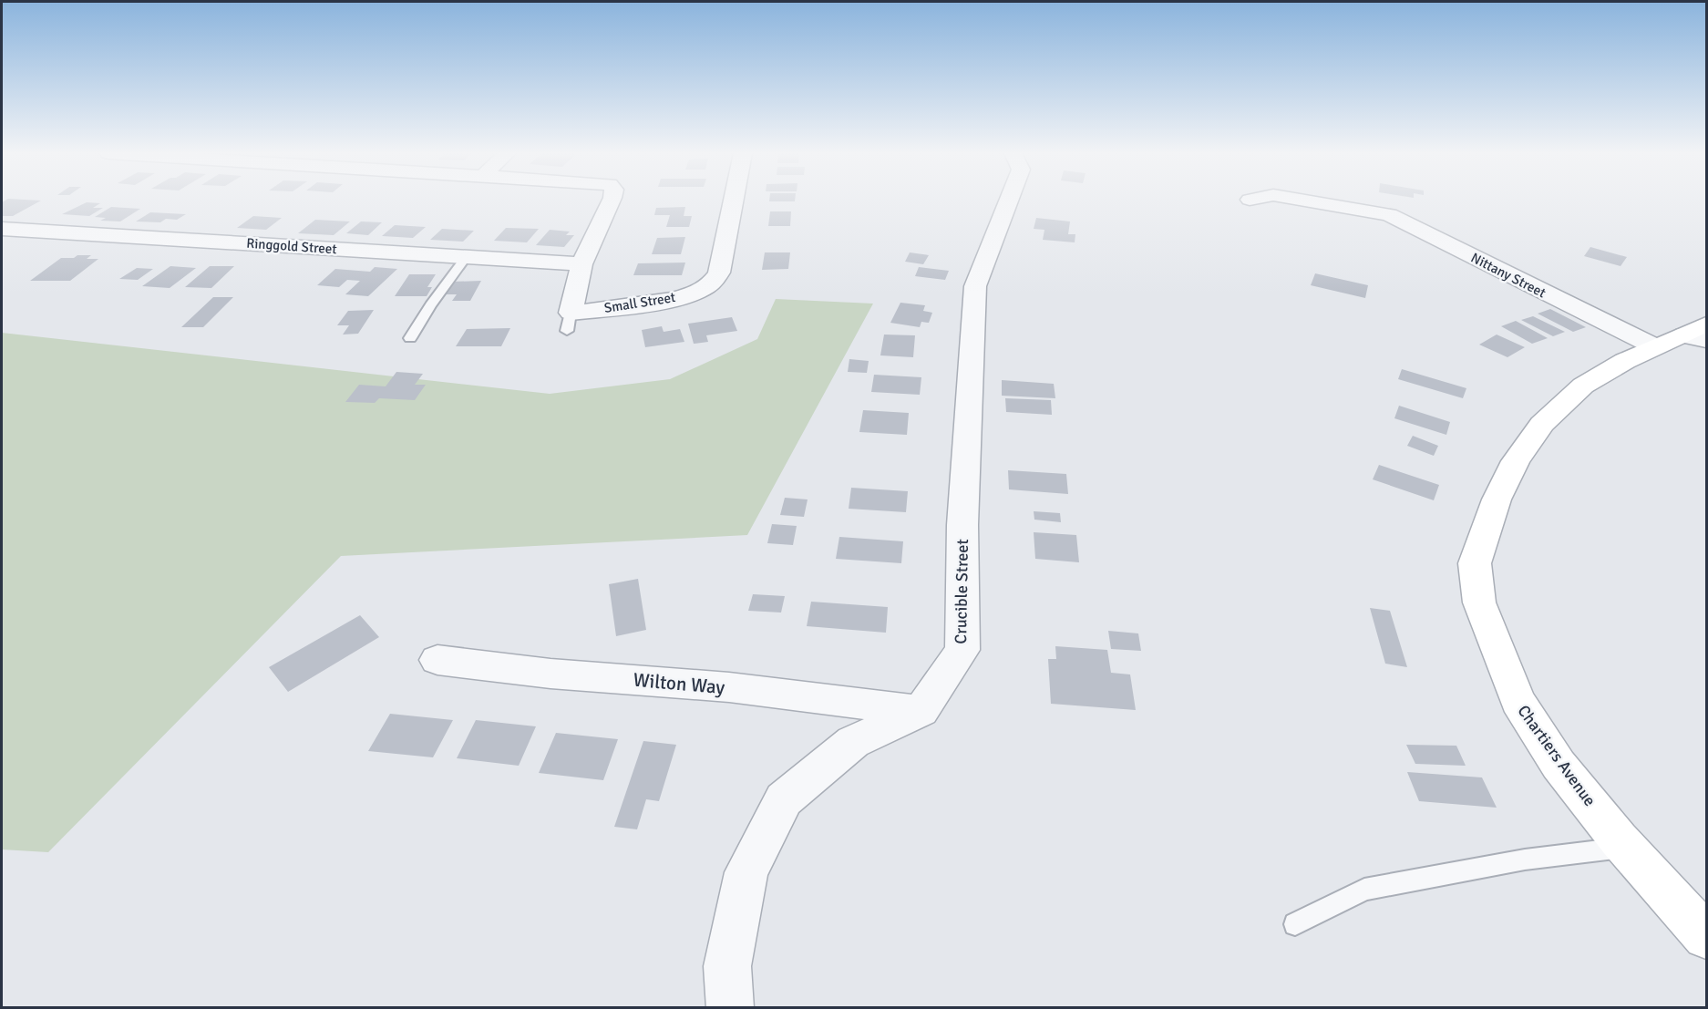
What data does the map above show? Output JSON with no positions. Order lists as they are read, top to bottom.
{
  "streets": {
    "street": [
      "Ringgold Street",
      "Nittany Street",
      "Small Street",
      "Crucible Street",
      "Wilton Way",
      "Chartiers Avenue"
    ]
  },
  "crossings": [
    ["Ringgold Street", "Small Street"],
    ["Nittany Street", "Chartiers Avenue"],
    ["Crucible Street", "Wilton Way"]
  ]
}
